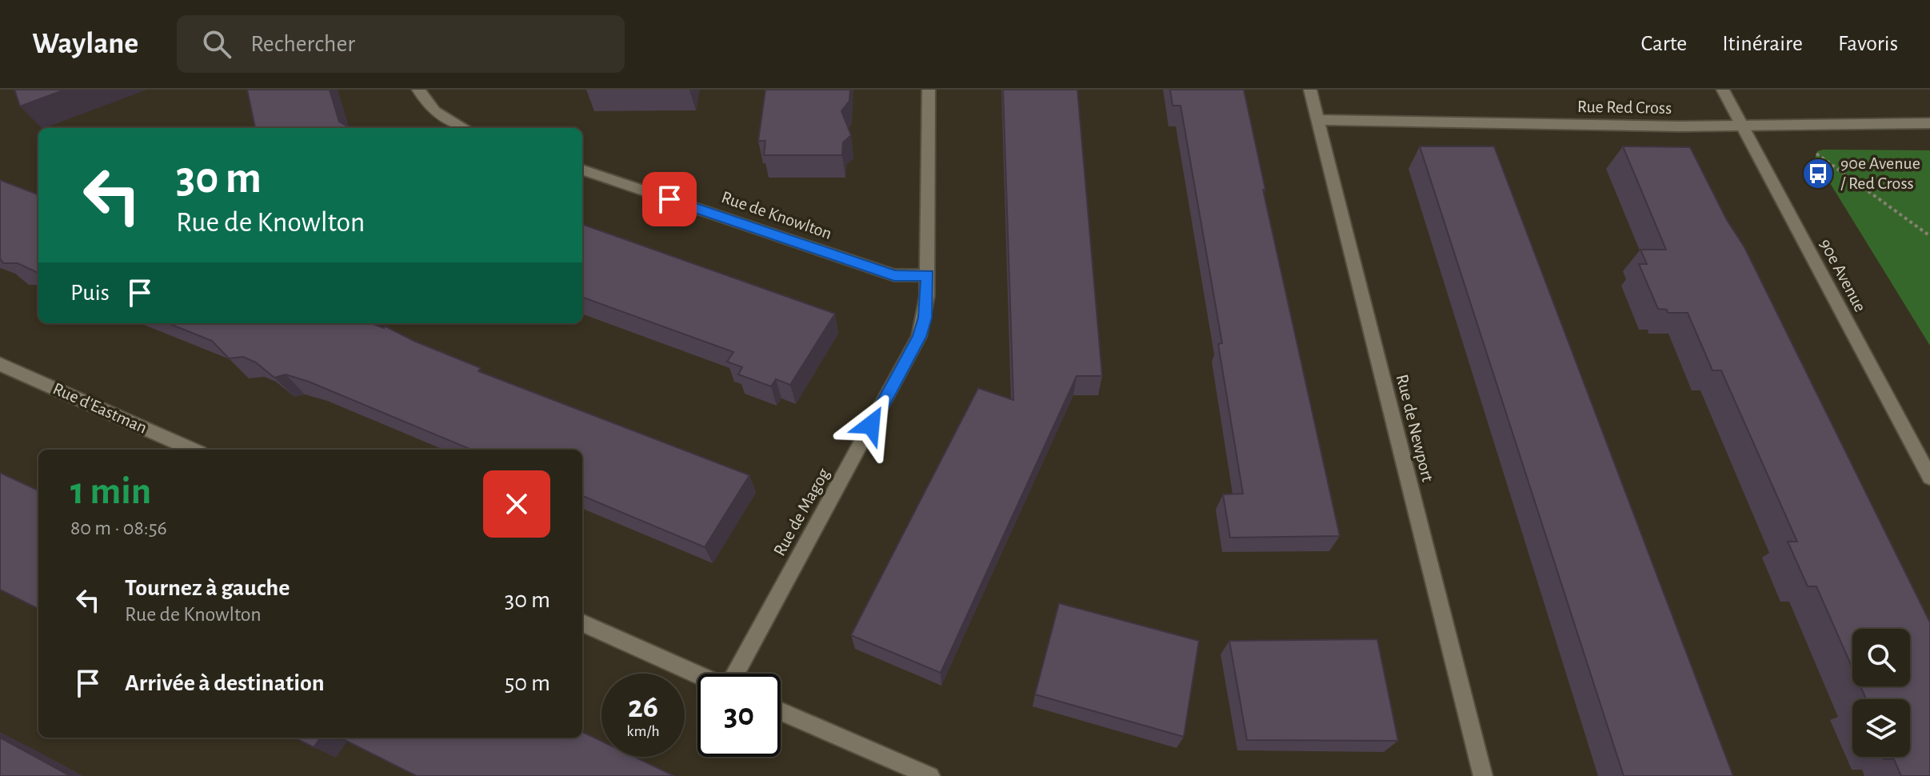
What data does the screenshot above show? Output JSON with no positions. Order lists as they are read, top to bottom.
{
  "streets": {
    "street": [
      "Rue Red Cross",
      "Rue de Knowlton",
      "90e Avenue",
      "Rue d'Eastman",
      "Rue de Newport",
      "Rue de Magog"
    ]
  },
  "crossings": [
    ["Rue Red Cross", "90e Avenue"],
    ["Rue Red Cross", "Rue de Newport"],
    ["Rue de Knowlton", "Rue de Magog"]
  ],
  "places": {
    "bus stop": ["90e Avenue / Red Cross"]
  },
  "page": {
    "header": "Waylane",
    "search": "Rechercher",
    "nav": ["Carte", "Itinéraire", "Favoris"],
    "turn": ["30 m", "Rue de Knowlton"],
    "then": "Puis",
    "heading": ["1 min", "80 m · 08:56"],
    "list": [
      {
        "name": "Tournez à gauche",
        "note": "Rue de Knowlton",
        "value": "30 m"
      },
      {
        "name": "Arrivée à destination",
        "value": "50 m"
      }
    ],
    "speed": "26 km/h",
    "limit": "30"
  }
}
